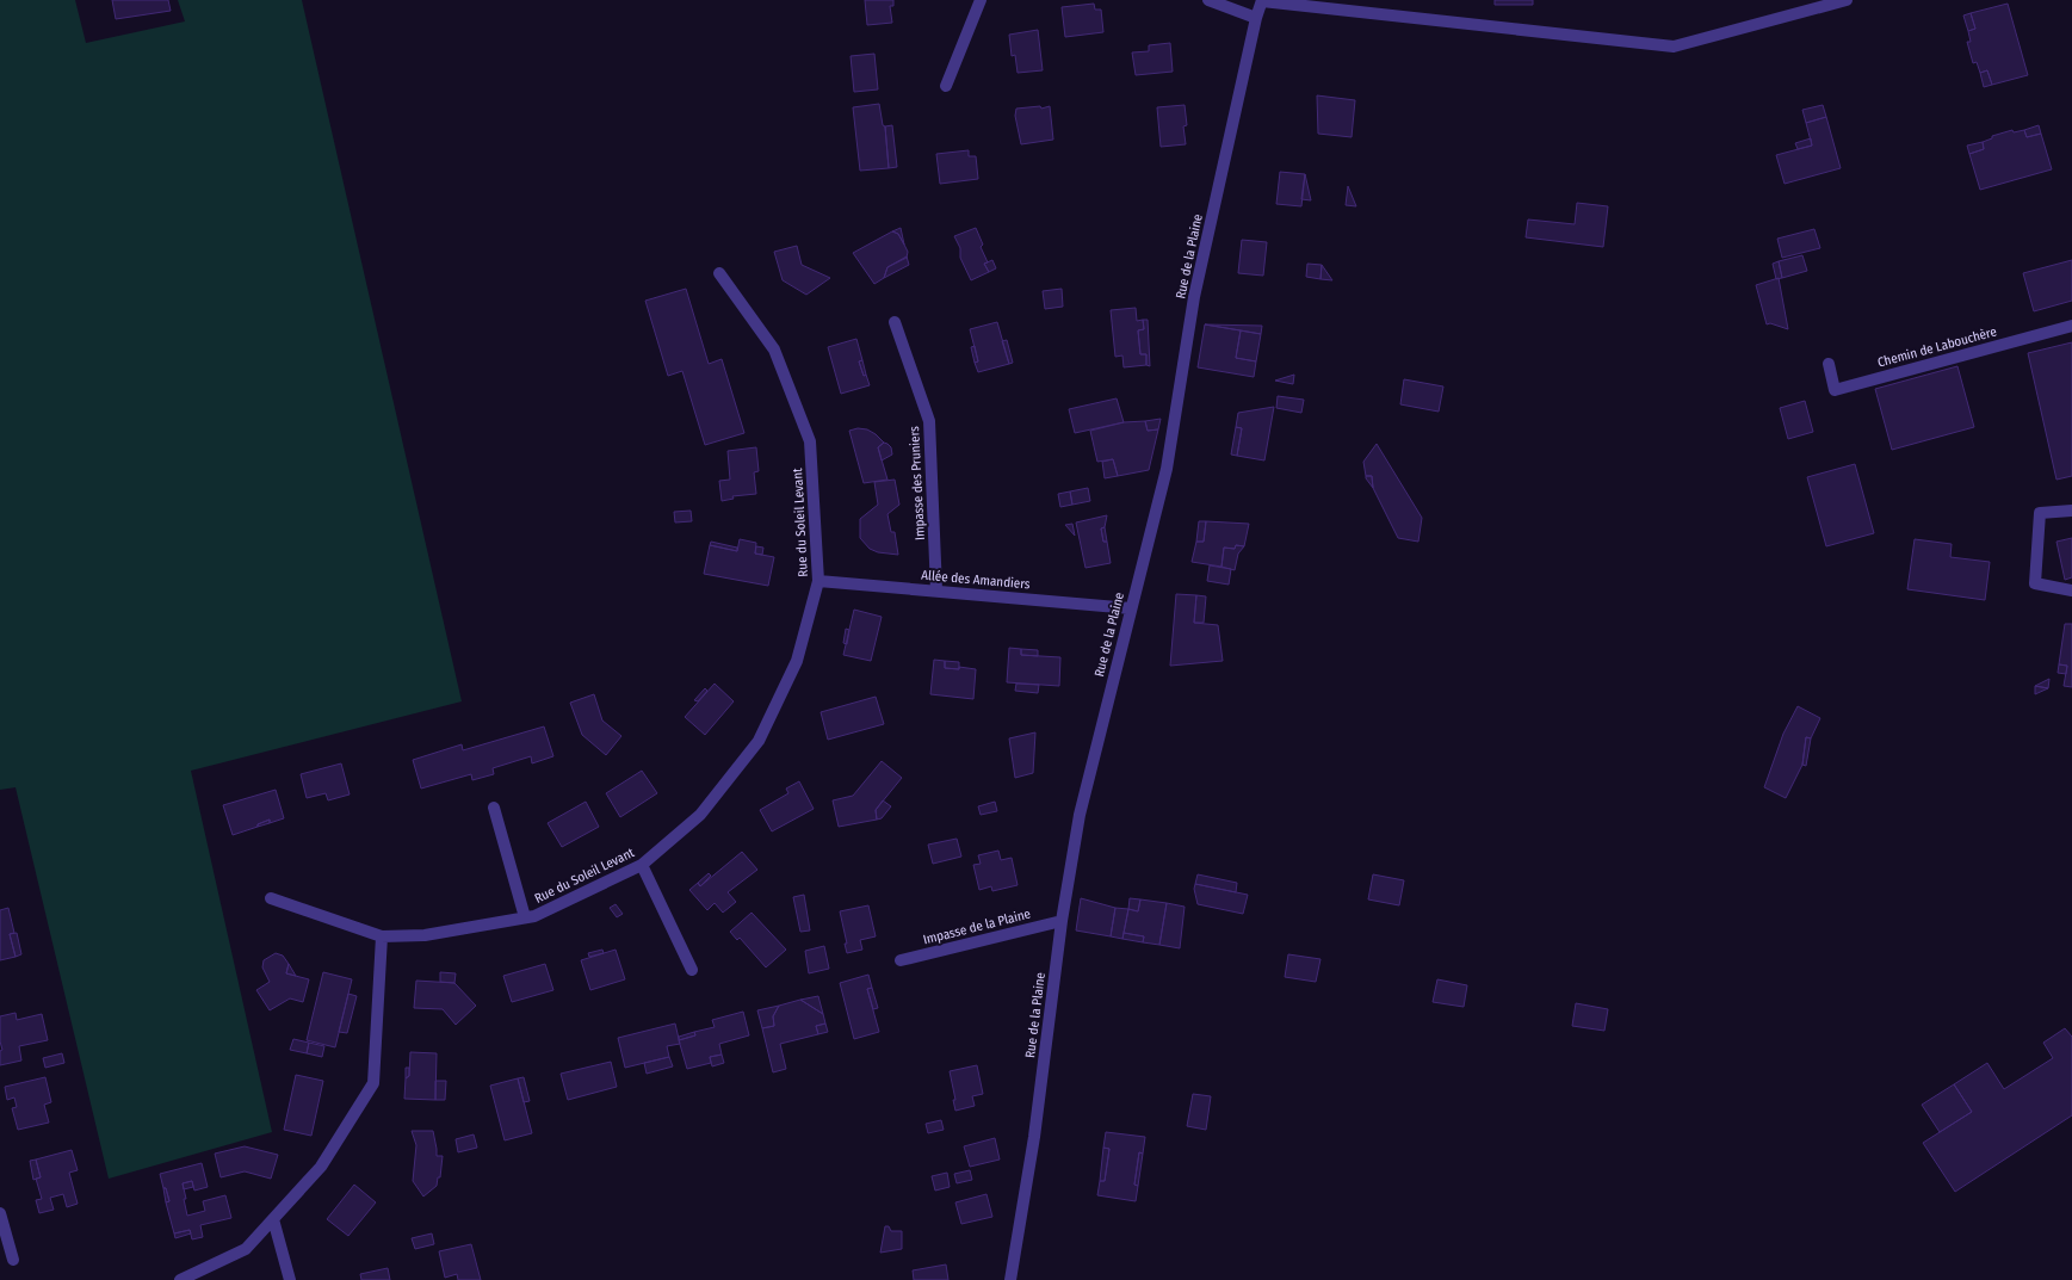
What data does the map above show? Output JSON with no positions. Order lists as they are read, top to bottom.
{
  "streets": {
    "street": [
      "Rue de la Plaine",
      "Chemin de Labouchère",
      "Impasse des Pruniers",
      "Rue du Soleil Levant",
      "Allée des Amandiers",
      "Impasse de la Plaine"
    ]
  },
  "crossings": [
    ["Rue de la Plaine", "Allée des Amandiers"],
    ["Rue de la Plaine", "Impasse de la Plaine"],
    ["Impasse des Pruniers", "Allée des Amandiers"],
    ["Rue du Soleil Levant", "Allée des Amandiers"]
  ]
}
